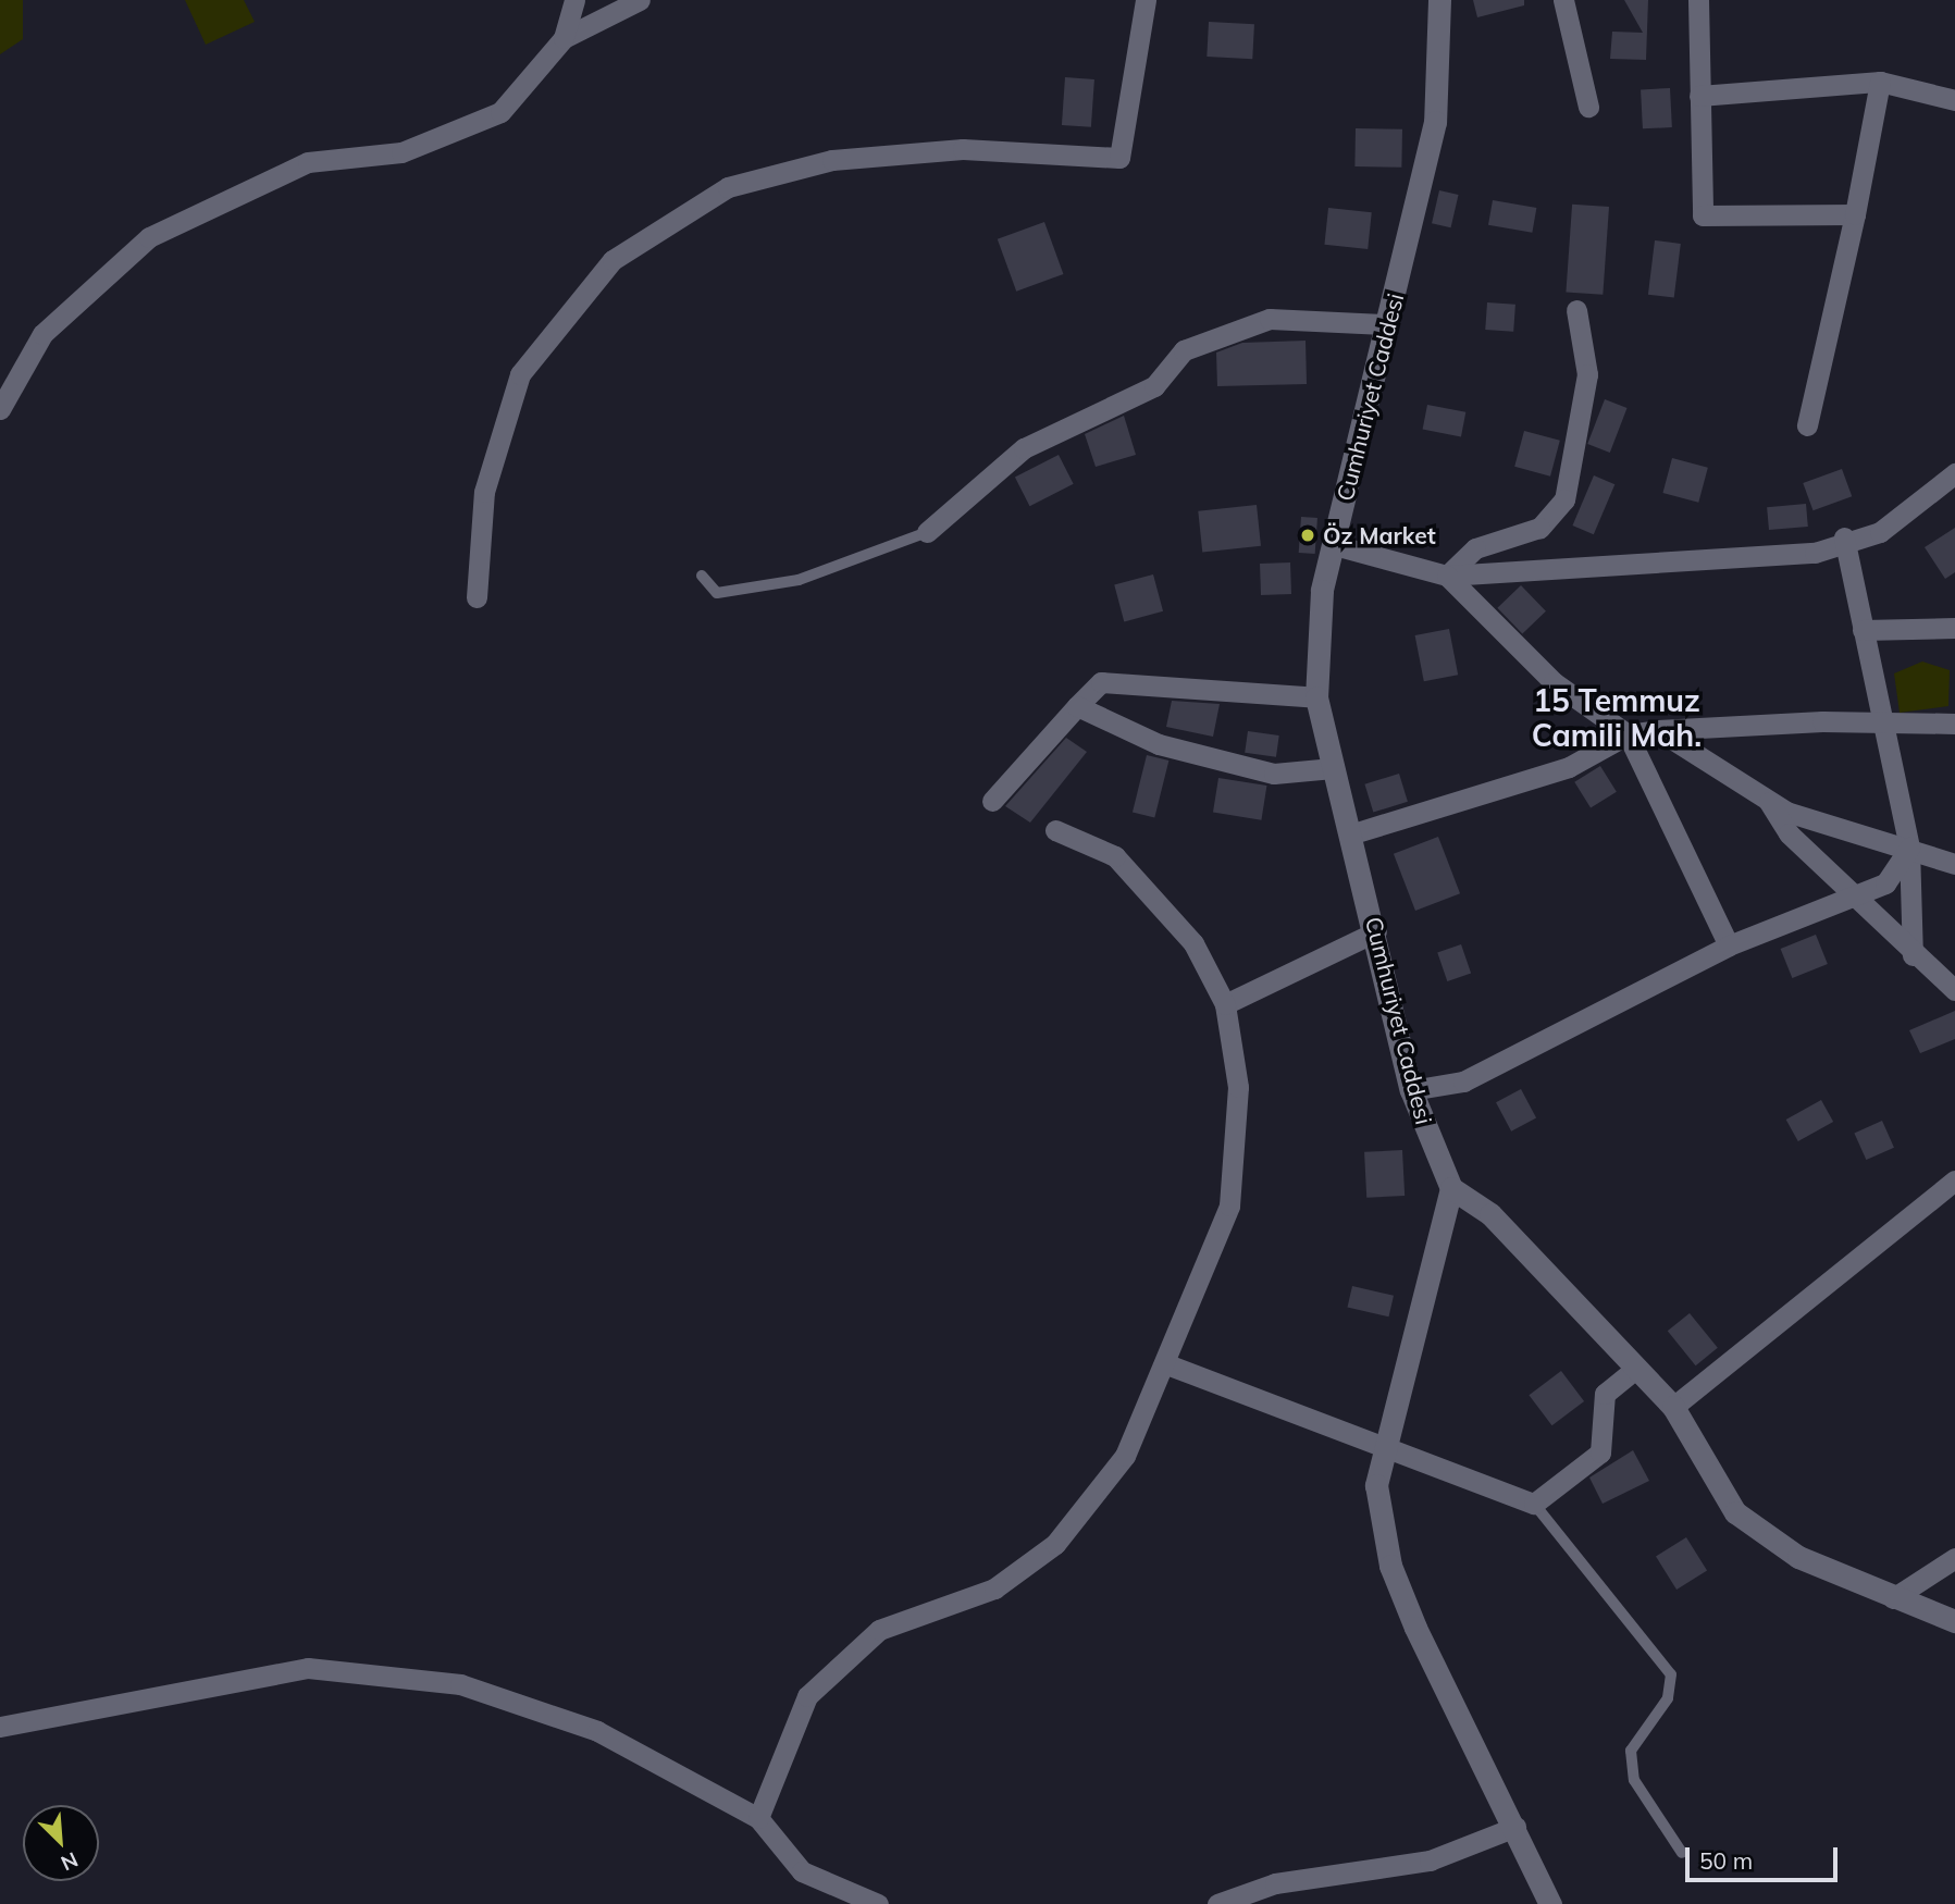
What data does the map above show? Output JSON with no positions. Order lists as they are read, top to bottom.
{
  "streets": {
    "street": ["Cumhuriyet Caddesi"]
  },
  "districts": ["15 Temmuz Camili Mah."],
  "places": ["Öz Market"],
  "scale_bar": "50 m",
  "north": "bottom right"
}
